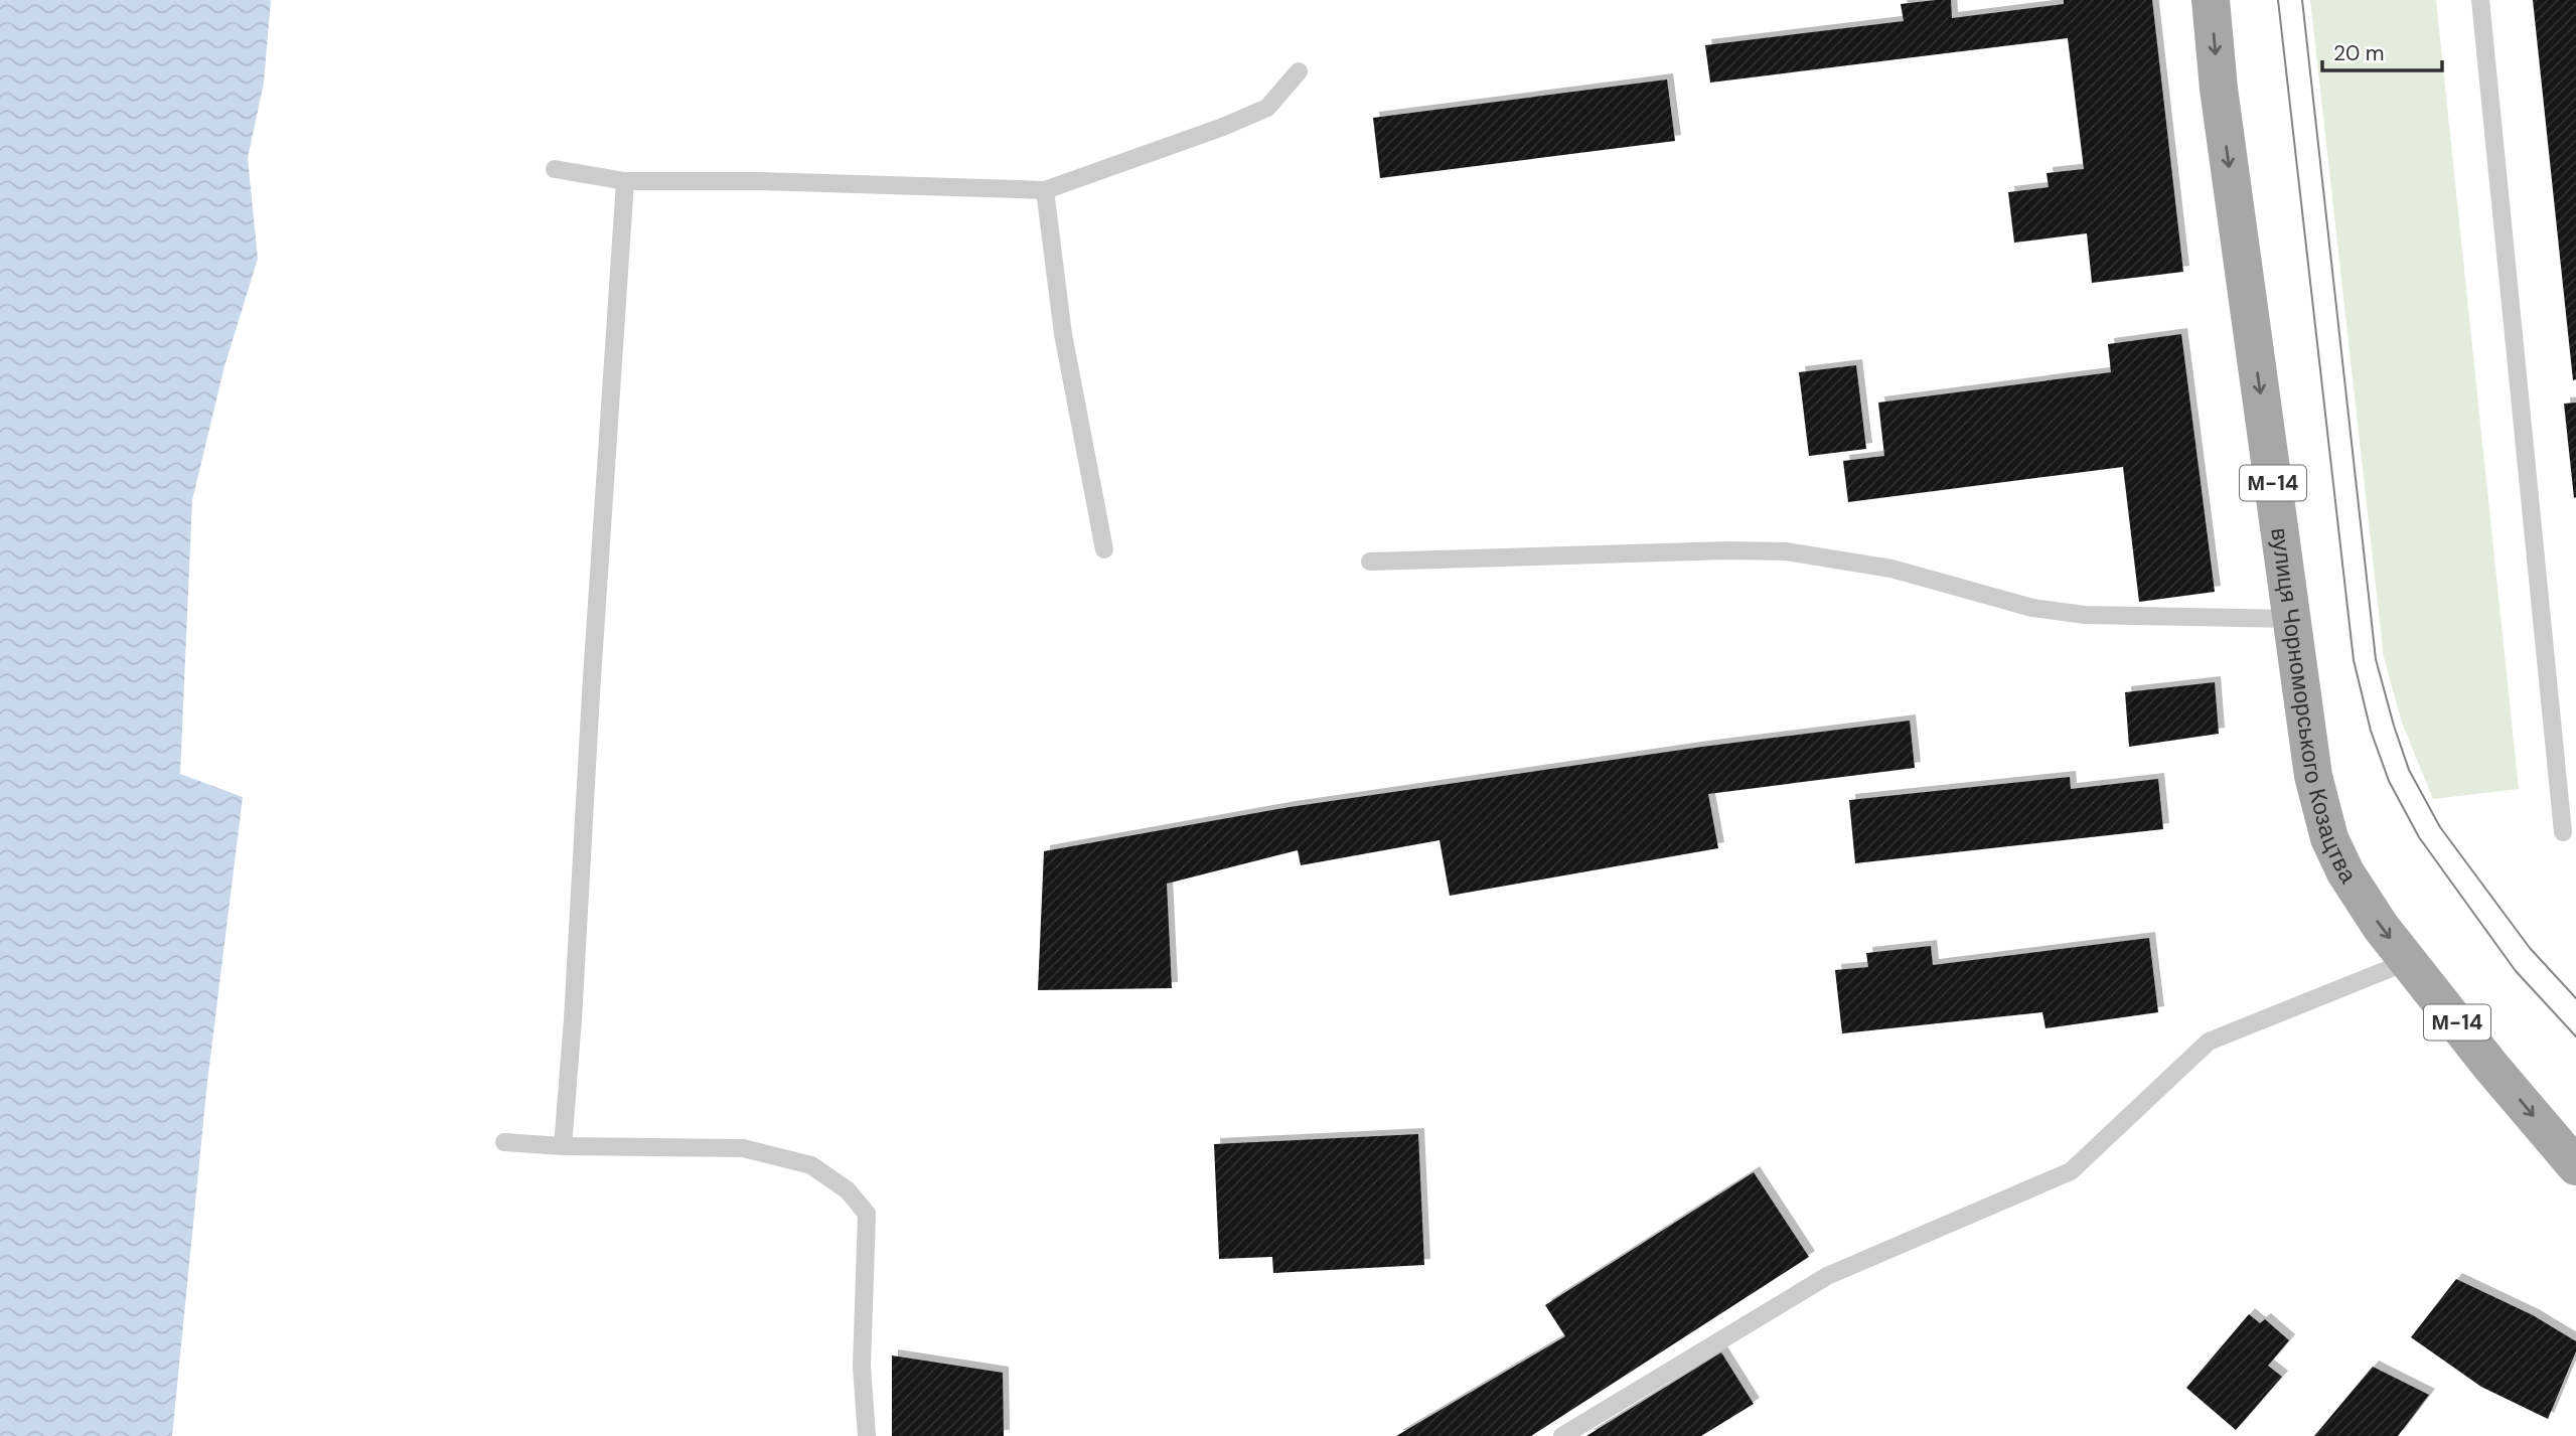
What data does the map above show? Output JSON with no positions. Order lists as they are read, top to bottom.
{
  "streets": {
    "main road": ["М-14", "вулиця Чорноморського Козацтва"]
  },
  "one_way": ["вулиця Чорноморського Козацтва"],
  "scale_bar": "20 m"
}
